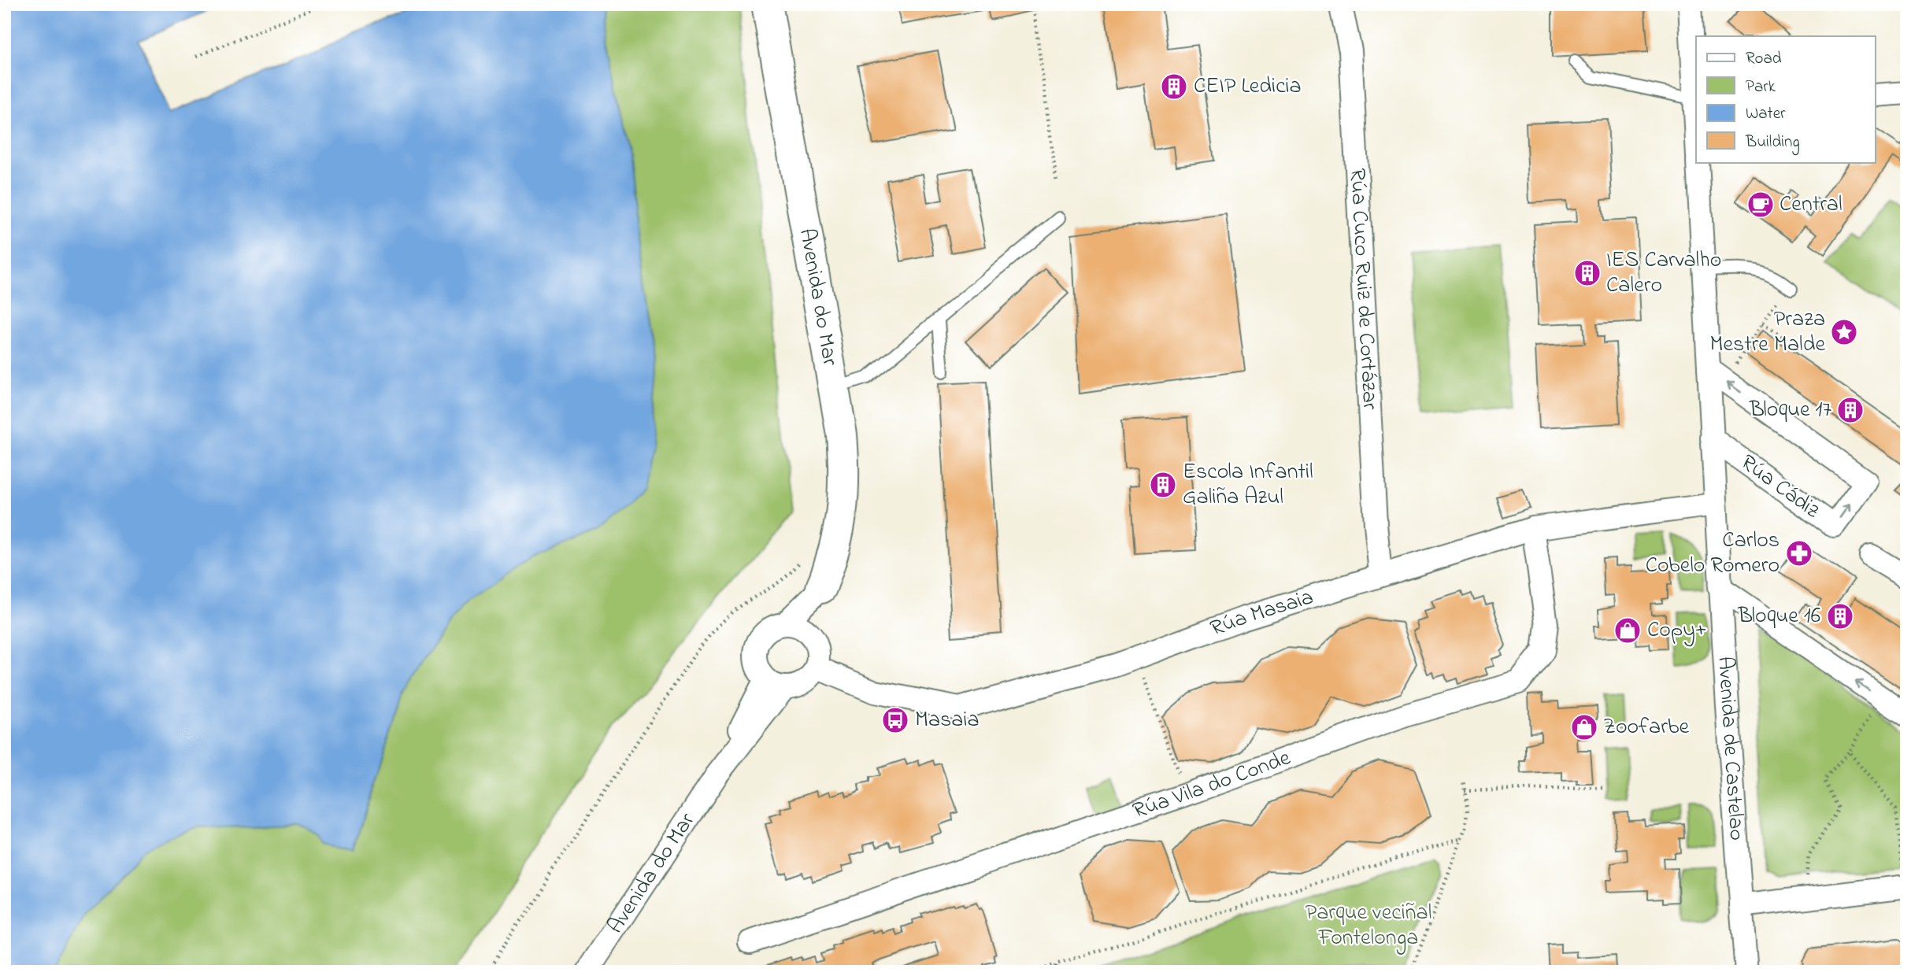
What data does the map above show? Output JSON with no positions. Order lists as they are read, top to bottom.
{
  "streets": {
    "street": [
      "Rúa Cuco Ruiz de Cortázar",
      "Avenida do Mar",
      "Rúa Cádiz",
      "Rúa Masaia",
      "Avenida de Castelao",
      "Rúa Vila do Conde"
    ]
  },
  "crossings": [
    ["Rúa Cuco Ruiz de Cortázar", "Rúa Masaia"],
    ["Avenida do Mar", "Rúa Masaia"],
    ["Rúa Cádiz", "Avenida de Castelao"],
    ["Rúa Masaia", "Avenida de Castelao"],
    ["Rúa Masaia", "Rúa Vila do Conde"]
  ],
  "parks": ["Parque veciñal Fontelonga"],
  "places": {
    "building": [
      "CEIP Ledicia",
      "IES Carvalho Calero",
      "Bloque 17",
      "Escola Infantil Galiña Azul",
      "Bloque 16"
    ],
    "cafe": ["Central"],
    "place": ["Praza Mestre Malde"],
    "pharmacy": ["Carlos Cobelo Romero"],
    "shop": ["Copy+", "Zoofarbe"],
    "bus stop": ["Masaia"]
  },
  "legend": [
    "Road",
    "Park",
    "Water",
    "Building"
  ]
}
